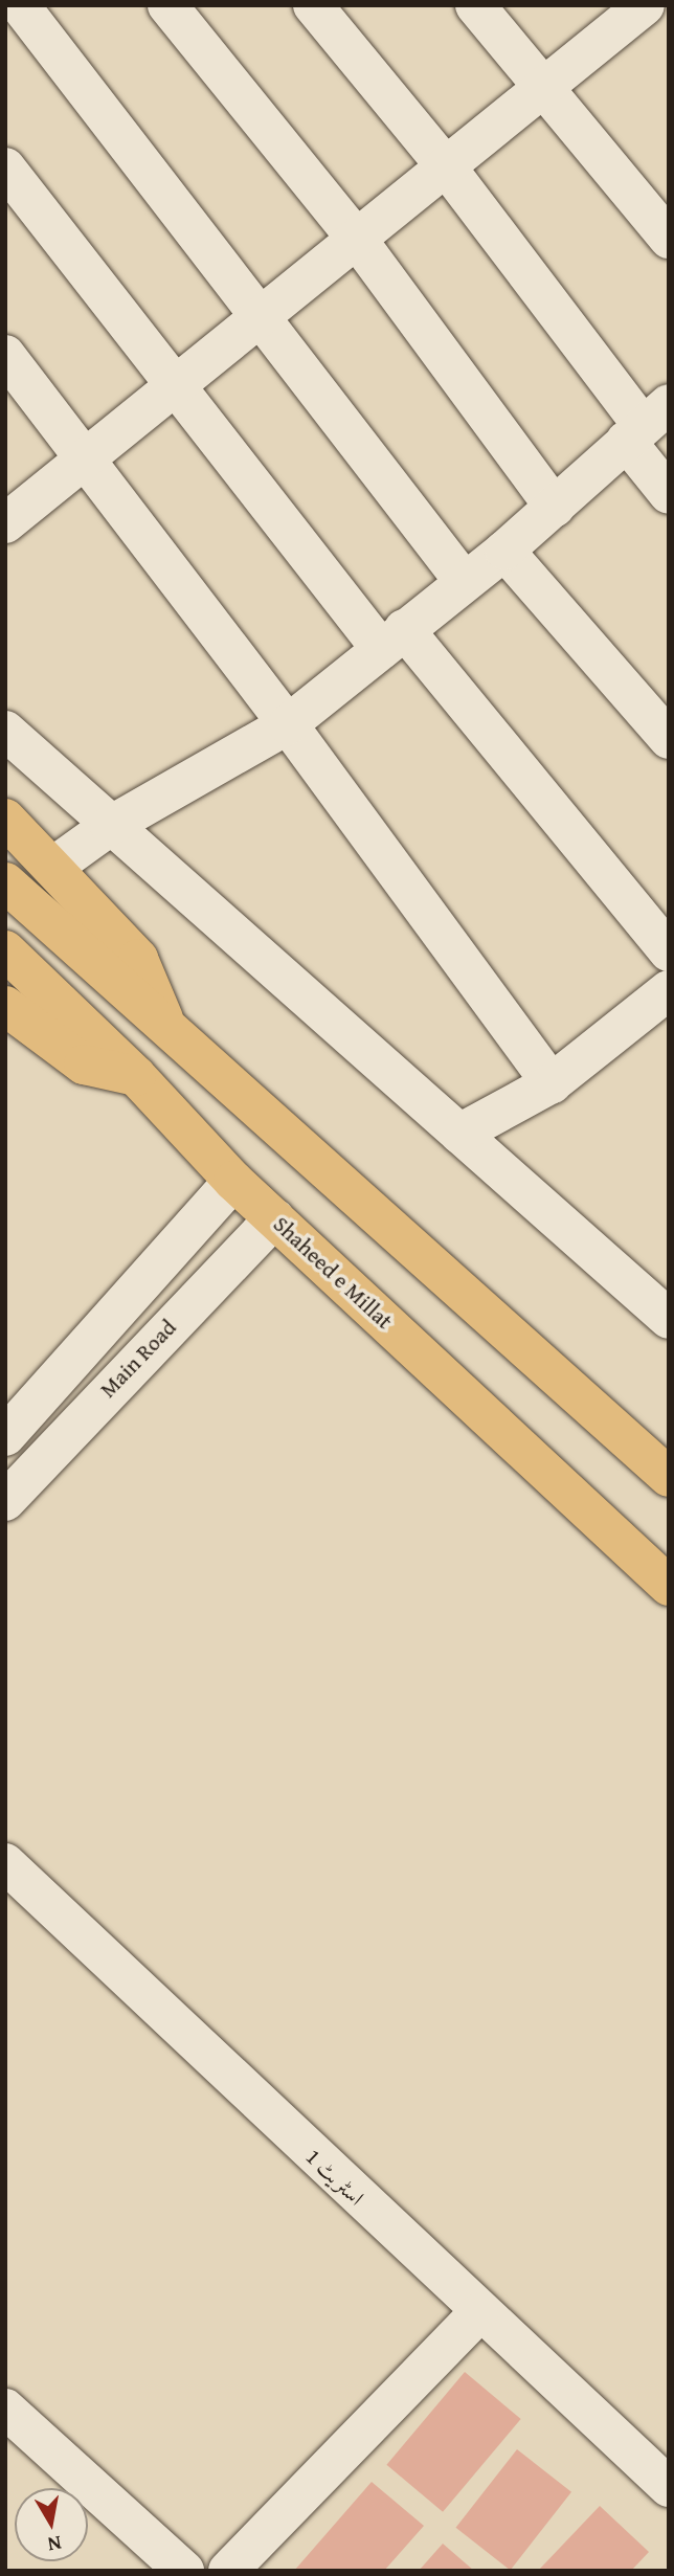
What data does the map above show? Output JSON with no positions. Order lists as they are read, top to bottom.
{
  "streets": {
    "main road": ["Shaheed e Millat"],
    "street": ["Main Road", "اسٹریٹ 1"]
  },
  "crossings": [
    ["Shaheed e Millat", "Main Road"]
  ],
  "north": "bottom"
}
